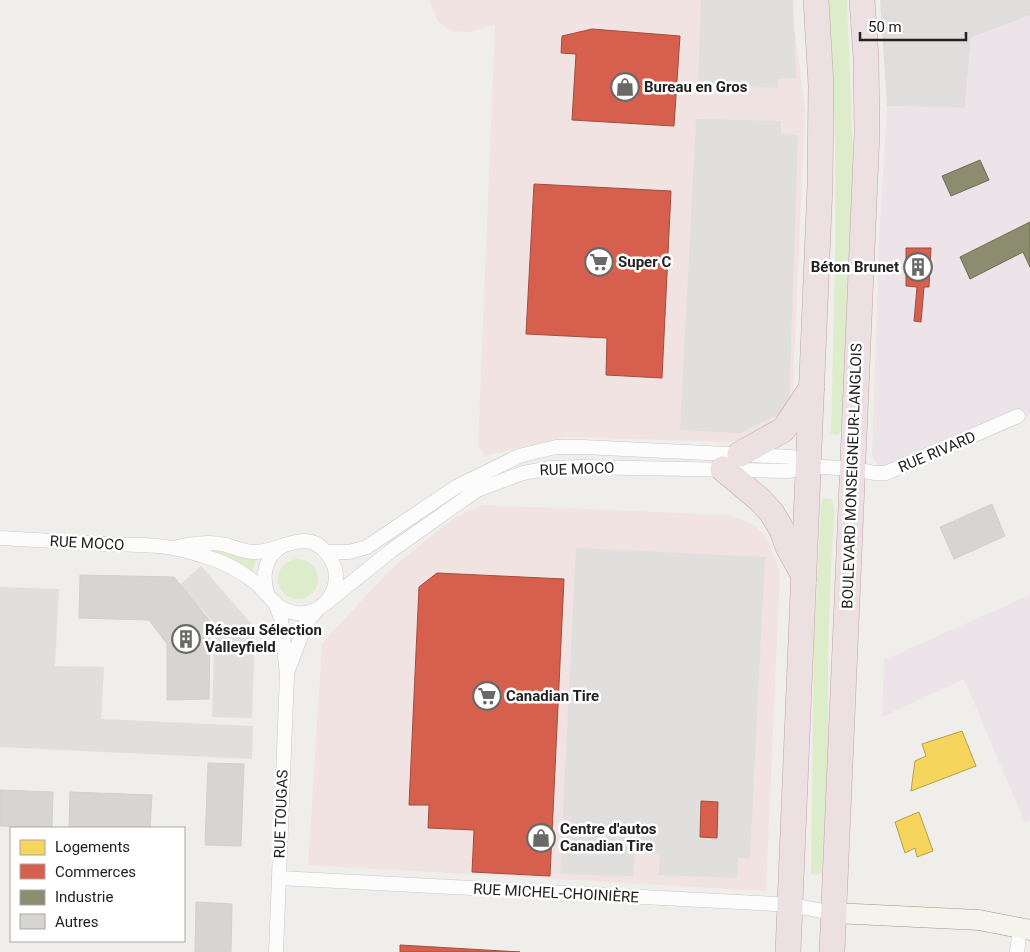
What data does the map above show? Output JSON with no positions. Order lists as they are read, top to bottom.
{
  "streets": {
    "highway": ["BOULEVARD MONSEIGNEUR-LANGLOIS"],
    "street": [
      "RUE RIVARD",
      "RUE MOCO",
      "RUE TOUGAS",
      "RUE MICHEL-CHOINIÈRE"
    ]
  },
  "crossings": [
    ["RUE RIVARD", "RUE MOCO"],
    ["RUE RIVARD", "BOULEVARD MONSEIGNEUR-LANGLOIS"],
    ["RUE MOCO", "BOULEVARD MONSEIGNEUR-LANGLOIS"],
    ["RUE MOCO", "RUE TOUGAS"],
    ["BOULEVARD MONSEIGNEUR-LANGLOIS", "RUE MICHEL-CHOINIÈRE"],
    ["RUE TOUGAS", "RUE MICHEL-CHOINIÈRE"]
  ],
  "places": {
    "shop": ["Bureau en Gros", "Centre d'autos Canadian Tire"],
    "supermarket": ["Super C", "Canadian Tire"],
    "building": ["Béton Brunet", "Réseau Sélection Valleyfield"]
  },
  "legend": [
    "Logements",
    "Commerces",
    "Industrie",
    "Autres"
  ],
  "scale_bar": "50 m"
}
